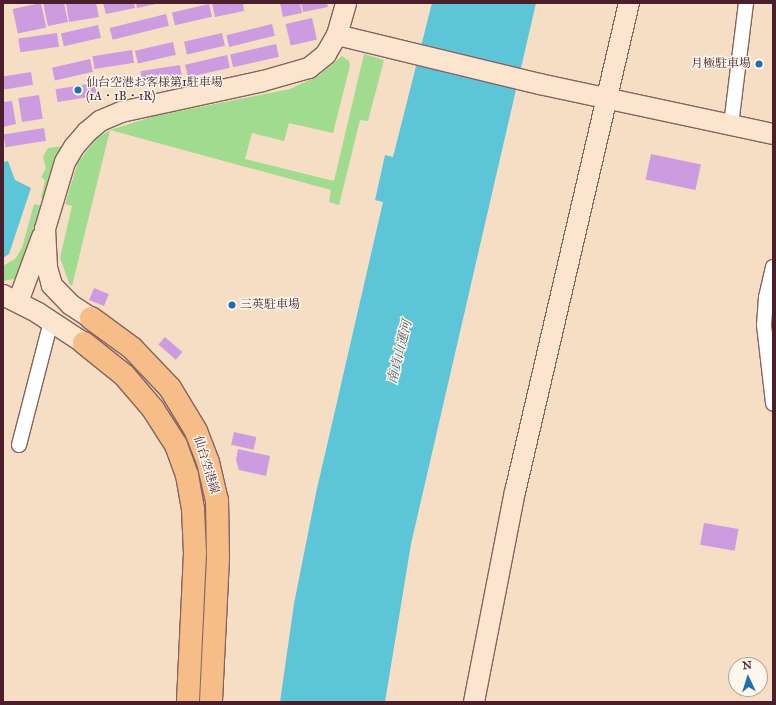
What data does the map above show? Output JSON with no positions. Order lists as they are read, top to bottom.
{
  "streets": {
    "main road": ["仙台空港線"]
  },
  "water": ["南貞山運河"],
  "places": ["月極駐車場", "仙台空港お客様第1駐車場 (1A・1B・1R)", "三英駐車場"],
  "north": "top"
}
